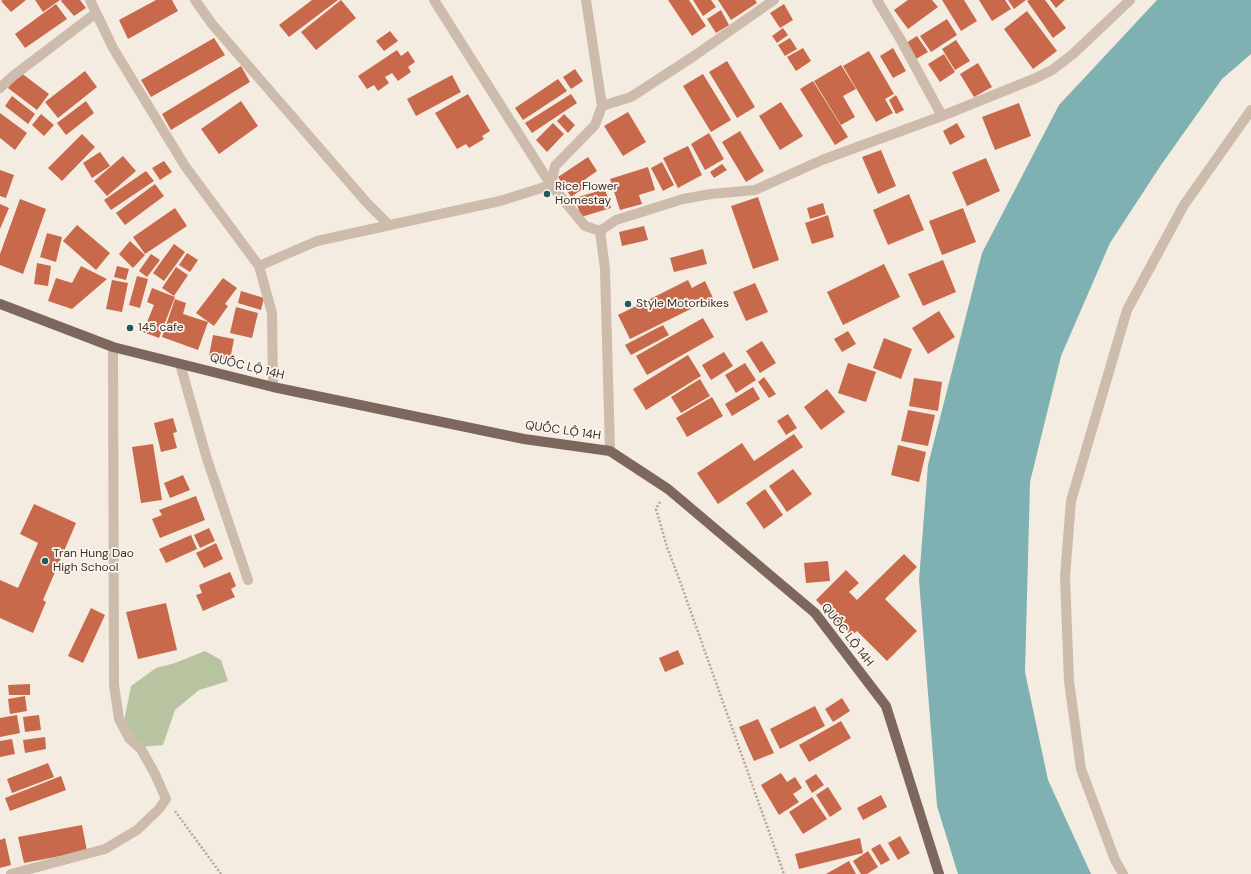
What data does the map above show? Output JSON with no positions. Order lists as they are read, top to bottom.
{
  "streets": {
    "main road": ["QUỐC LỘ 14H"]
  },
  "places": [
    "Rice Flower Homestay",
    "Style Motorbikes",
    "145 cafe",
    "Tran Hung Dao High School"
  ]
}
